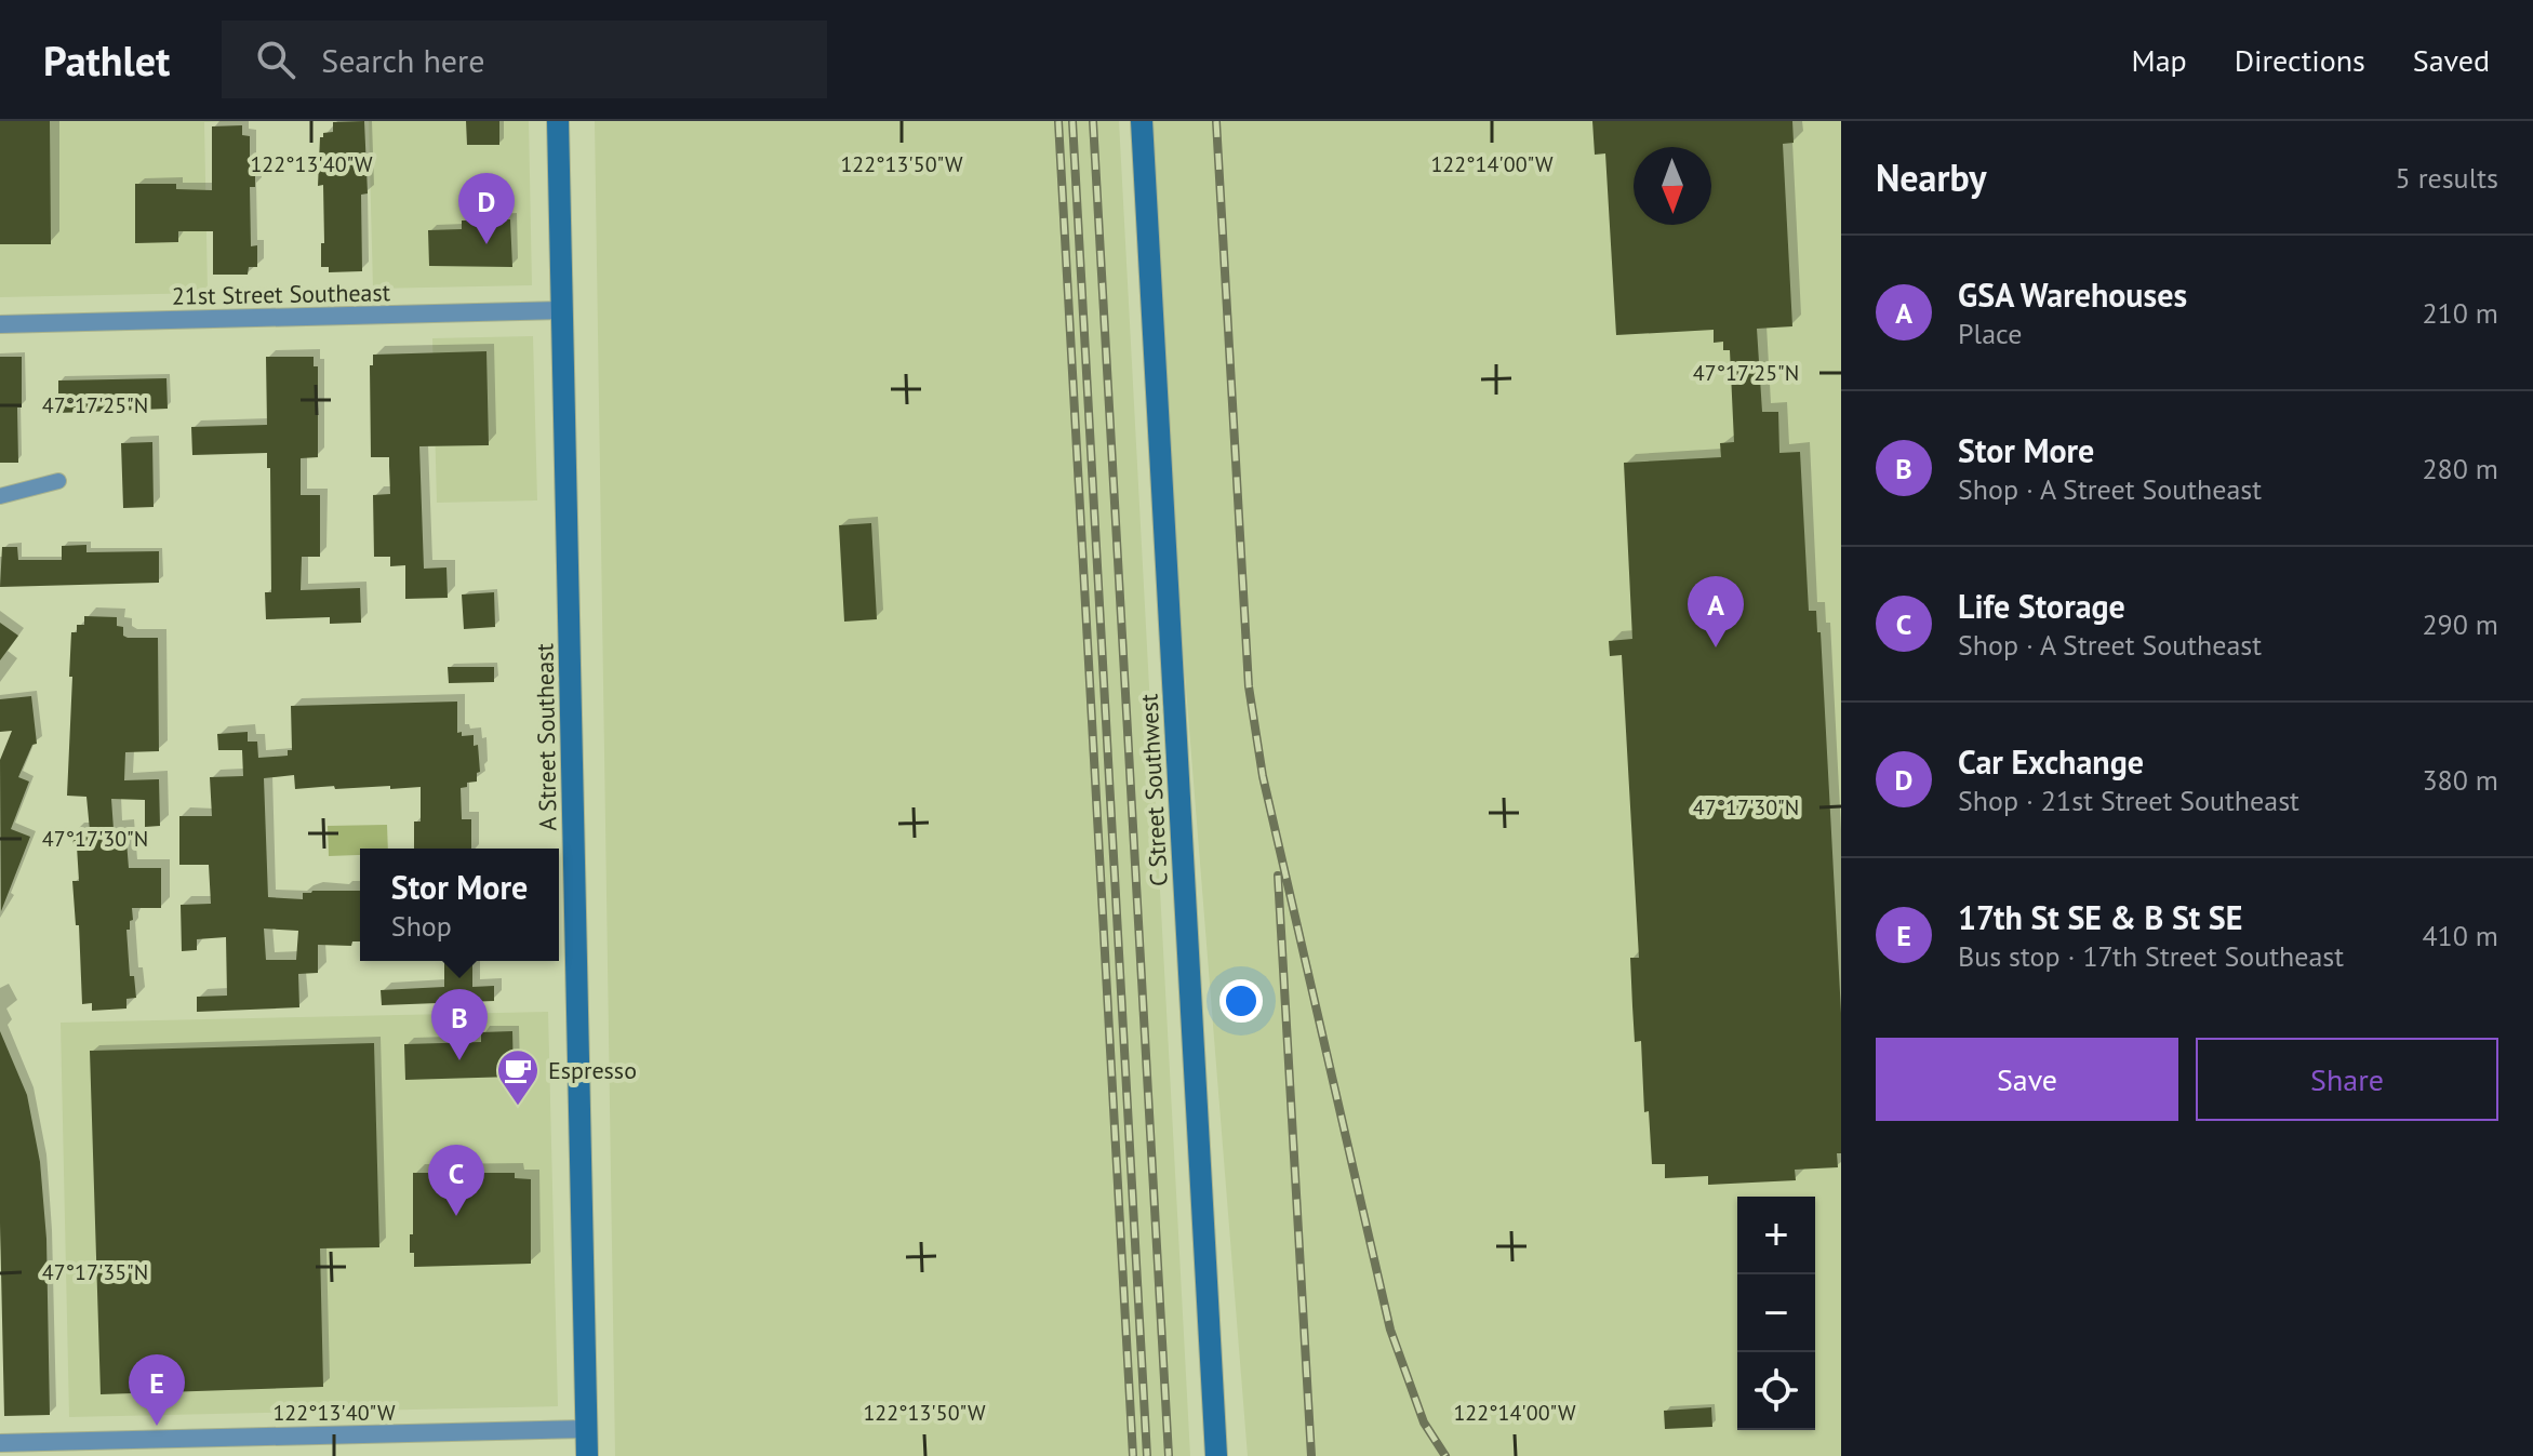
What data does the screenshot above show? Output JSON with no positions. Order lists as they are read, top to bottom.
{
  "streets": {
    "main road": ["A Street Southeast", "C Street Southwest"],
    "street": ["21st Street Southeast"]
  },
  "crossings": [
    ["21st Street Southeast", "A Street Southeast"]
  ],
  "places": {
    "cafe": ["Espresso"]
  },
  "north": "bottom",
  "page": {
    "header": "Pathlet",
    "search": "Search here",
    "nav": ["Map", "Directions", "Saved"],
    "heading": ["Nearby", "5 results"],
    "pins": [
      "D",
      "A",
      "B",
      "C",
      "E"
    ],
    "list": [
      {
        "mark": "A",
        "name": "GSA Warehouses",
        "note": "Place",
        "value": "210 m"
      },
      {
        "mark": "B",
        "name": "Stor More",
        "note": "Shop · A Street Southeast",
        "value": "280 m"
      },
      {
        "mark": "C",
        "name": "Life Storage",
        "note": "Shop · A Street Southeast",
        "value": "290 m"
      },
      {
        "mark": "D",
        "name": "Car Exchange",
        "note": "Shop · 21st Street Southeast",
        "value": "380 m"
      },
      {
        "mark": "E",
        "name": "17th St SE & B St SE",
        "note": "Bus stop · 17th Street Southeast",
        "value": "410 m"
      }
    ],
    "popup": ["Stor More", "Shop"],
    "buttons": ["Save", "Share"],
    "map_buttons": ["+", "−"]
  },
  "coordinates": [
    "122°13'40\"W",
    "122°13'50\"W",
    "122°14'00\"W",
    "47°17'25\"N",
    "47°17'30\"N",
    "47°17'35\"N"
  ]
}
